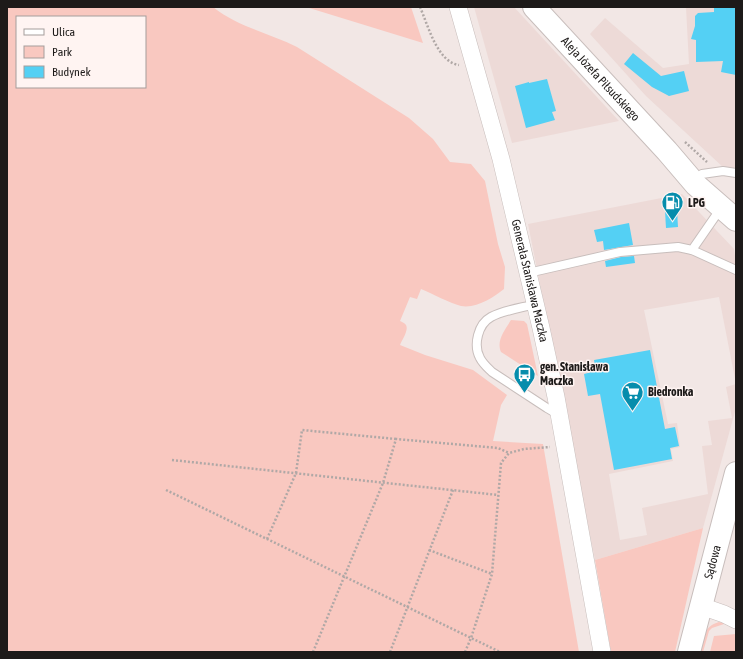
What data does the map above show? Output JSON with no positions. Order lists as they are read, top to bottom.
{
  "streets": {
    "main road": ["Aleja Józefa Piłsudskiego", "Sądowa"],
    "street": ["Generała Stanisława Maczka"]
  },
  "places": {
    "fuel station": ["LPG"],
    "bus stop": ["gen. Stanisława Maczka"],
    "supermarket": ["Biedronka"]
  },
  "legend": ["Ulica", "Park", "Budynek"]
}
